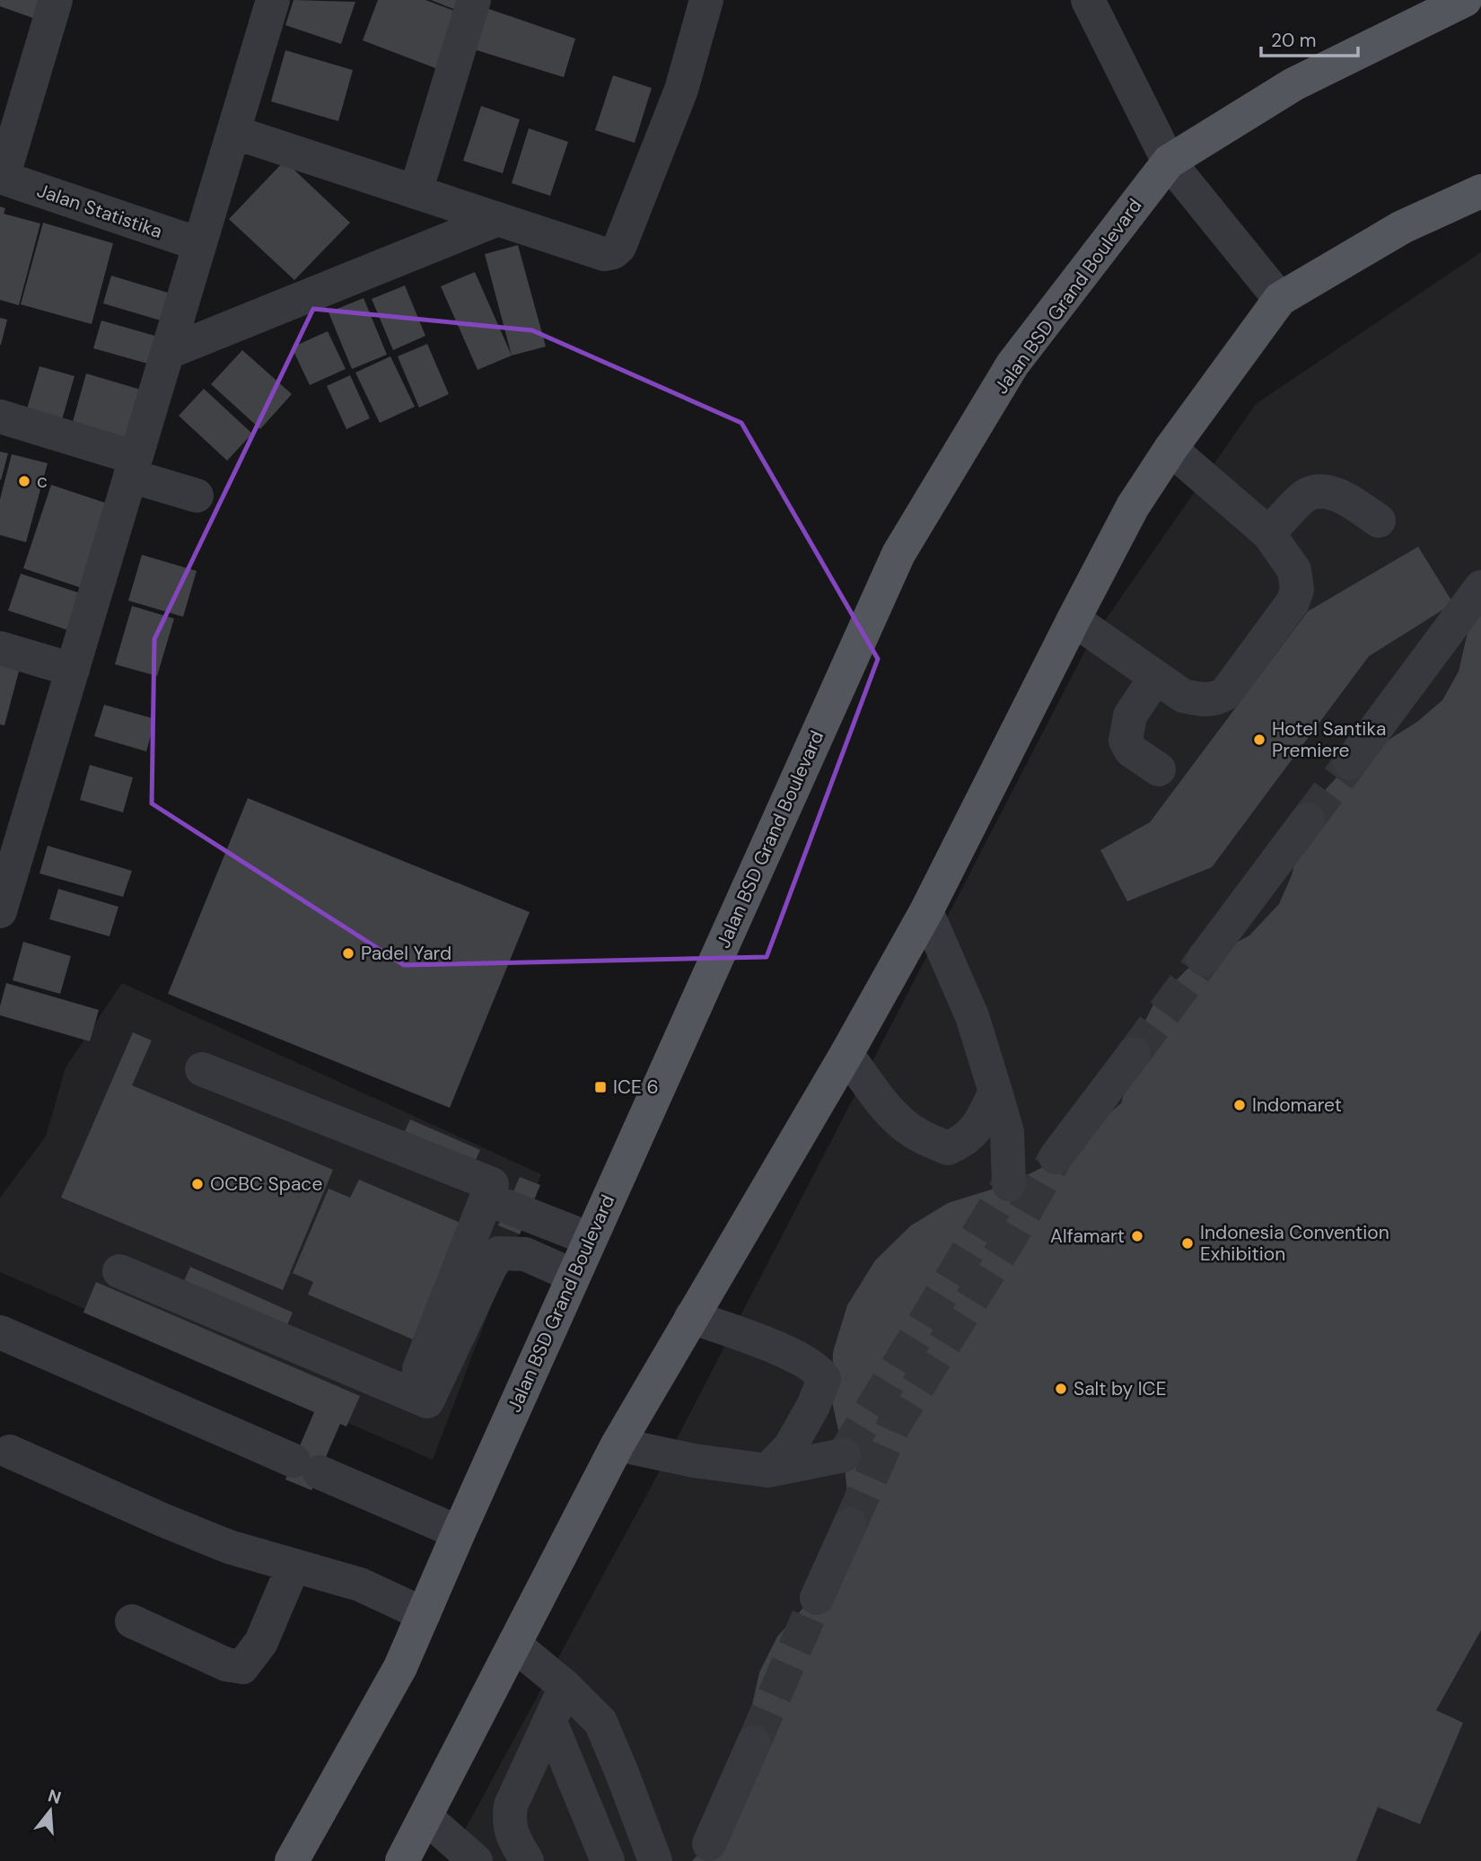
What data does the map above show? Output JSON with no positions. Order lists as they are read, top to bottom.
{
  "streets": {
    "main road": ["Jalan BSD Grand Boulevard"],
    "street": ["Jalan Statistika"]
  },
  "places": {
    "other": [
      "c",
      "Hotel Santika Premiere",
      "Padel Yard",
      "Indomaret",
      "OCBC Space",
      "Alfamart",
      "Indonesia Convention Exhibition",
      "Salt by ICE"
    ],
    "transit": ["ICE 6"]
  },
  "scale_bar": "20 m",
  "north": "top"
}
